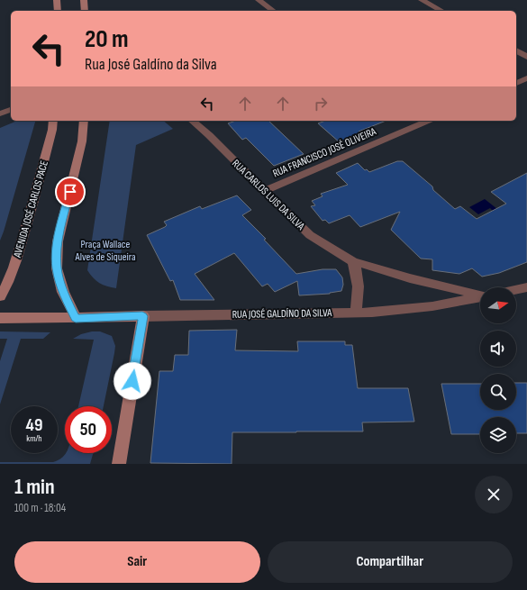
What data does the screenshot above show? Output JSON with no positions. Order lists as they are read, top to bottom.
{
  "streets": {
    "main road": ["AVENIDA JOSÉ CARLOS PACE", "RUA JOSÉ GALDÍNO DA SILVA"],
    "street": ["RUA FRANCISCO JOSÉ OLIVEIRA", "RUA CARLOS LUIS DA SILVA"]
  },
  "crossings": [
    ["RUA FRANCISCO JOSÉ OLIVEIRA", "RUA CARLOS LUIS DA SILVA"]
  ],
  "parks": ["Praça Wallace Alves de Siqueira"],
  "north": "right",
  "page": {
    "turn": ["20 m", "Rua José Galdíno da Silva"],
    "speed": "49 km/h",
    "limit": "50",
    "heading": ["1 min", "100 m · 18:04"],
    "buttons": ["Sair", "Compartilhar"]
  }
}
